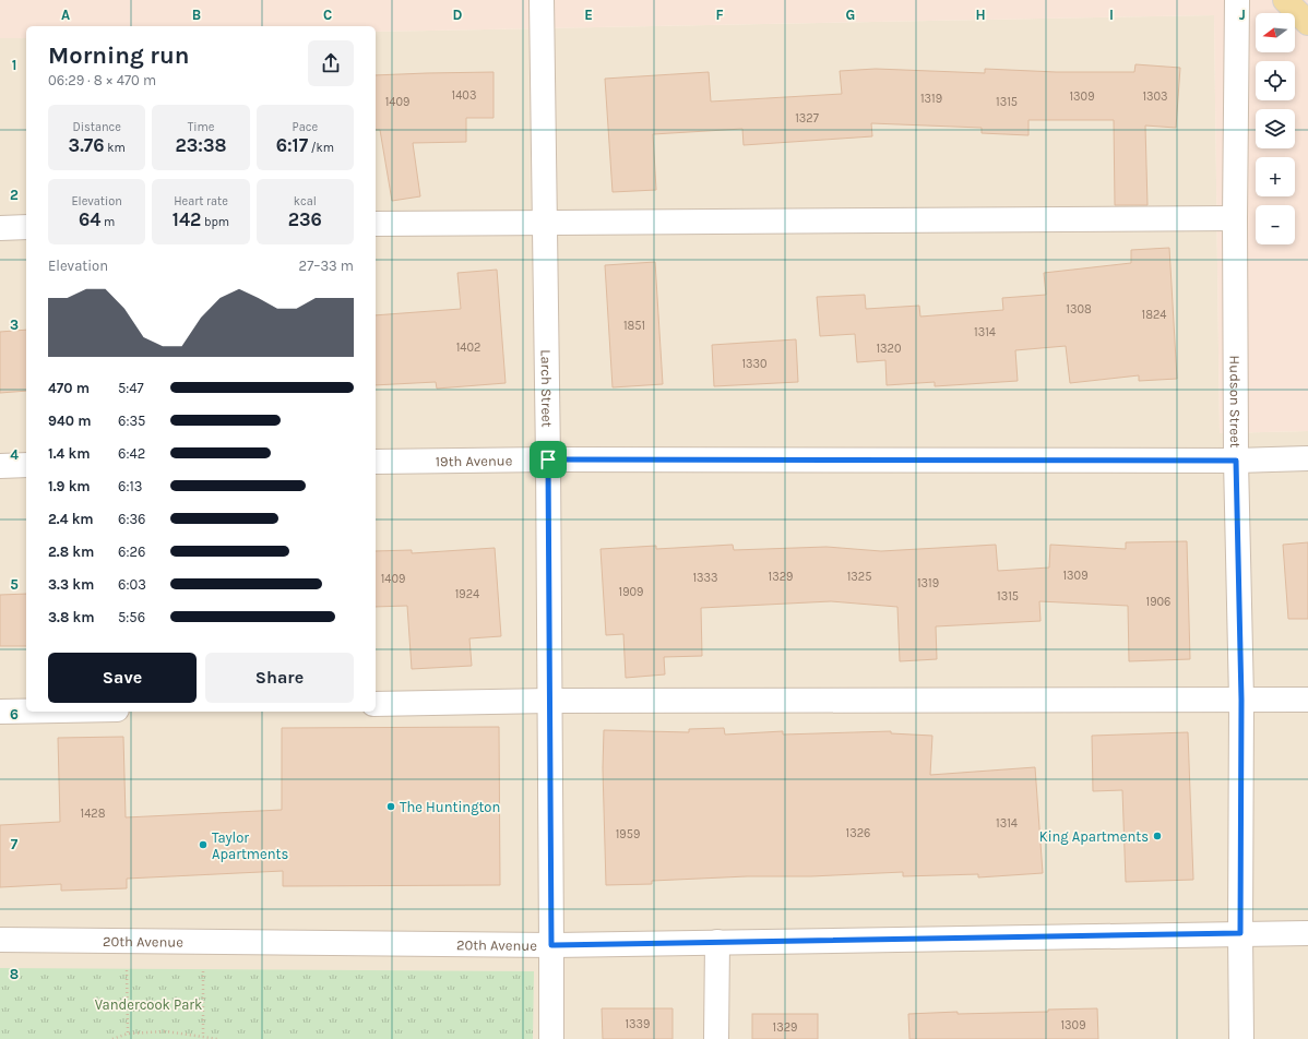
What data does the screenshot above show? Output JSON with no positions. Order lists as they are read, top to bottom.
{
  "streets": {
    "street": [
      "Larch Street",
      "Hudson Street",
      "19th Avenue",
      "20th Avenue"
    ]
  },
  "crossings": [
    ["Larch Street", "19th Avenue"],
    ["Larch Street", "20th Avenue"],
    ["Hudson Street", "19th Avenue"],
    ["Hudson Street", "20th Avenue"]
  ],
  "parks": ["Vandercook Park"],
  "places": ["The Huntington", "King Apartments", "Taylor Apartments"],
  "house_numbers": [
    "1403",
    "1309",
    "1303",
    "1319",
    "1409",
    "1315",
    "1327",
    "1308",
    "1824",
    "1851",
    "1314",
    "1402",
    "1320",
    "1330",
    "1309",
    "1329",
    "1325",
    "1333",
    "1409",
    "1319",
    "1909",
    "1924",
    "1315",
    "1906",
    "1428",
    "1314",
    "1326",
    "1959",
    "1339",
    "1309",
    "1329"
  ],
  "north": "left",
  "page": {
    "map_buttons": ["+", "−"],
    "heading": ["Morning run", "06:29 · 8 × 470 m"],
    "stats": [
      ["Distance", "3.76 km"],
      ["Time", "23:38"],
      ["Pace", "6:17 /km"],
      ["Elevation", "64 m"],
      ["Heart rate", "142 bpm"],
      ["kcal", "236"]
    ],
    "chart": ["Elevation", "27–33 m"],
    "list": [
      {
        "name": "470 m",
        "note": "5:47"
      },
      {
        "name": "940 m",
        "note": "6:35"
      },
      {
        "name": "1.4 km",
        "note": "6:42"
      },
      {
        "name": "1.9 km",
        "note": "6:13"
      },
      {
        "name": "2.4 km",
        "note": "6:36"
      },
      {
        "name": "2.8 km",
        "note": "6:26"
      },
      {
        "name": "3.3 km",
        "note": "6:03"
      },
      {
        "name": "3.8 km",
        "note": "5:56"
      }
    ],
    "buttons": ["Save", "Share"]
  },
  "grid": {
    "columns": [
      "A",
      "B",
      "C",
      "D",
      "E",
      "F",
      "G",
      "H",
      "I",
      "J"
    ],
    "rows": [
      "1",
      "2",
      "3",
      "4",
      "5",
      "6",
      "7",
      "8"
    ]
  }
}
